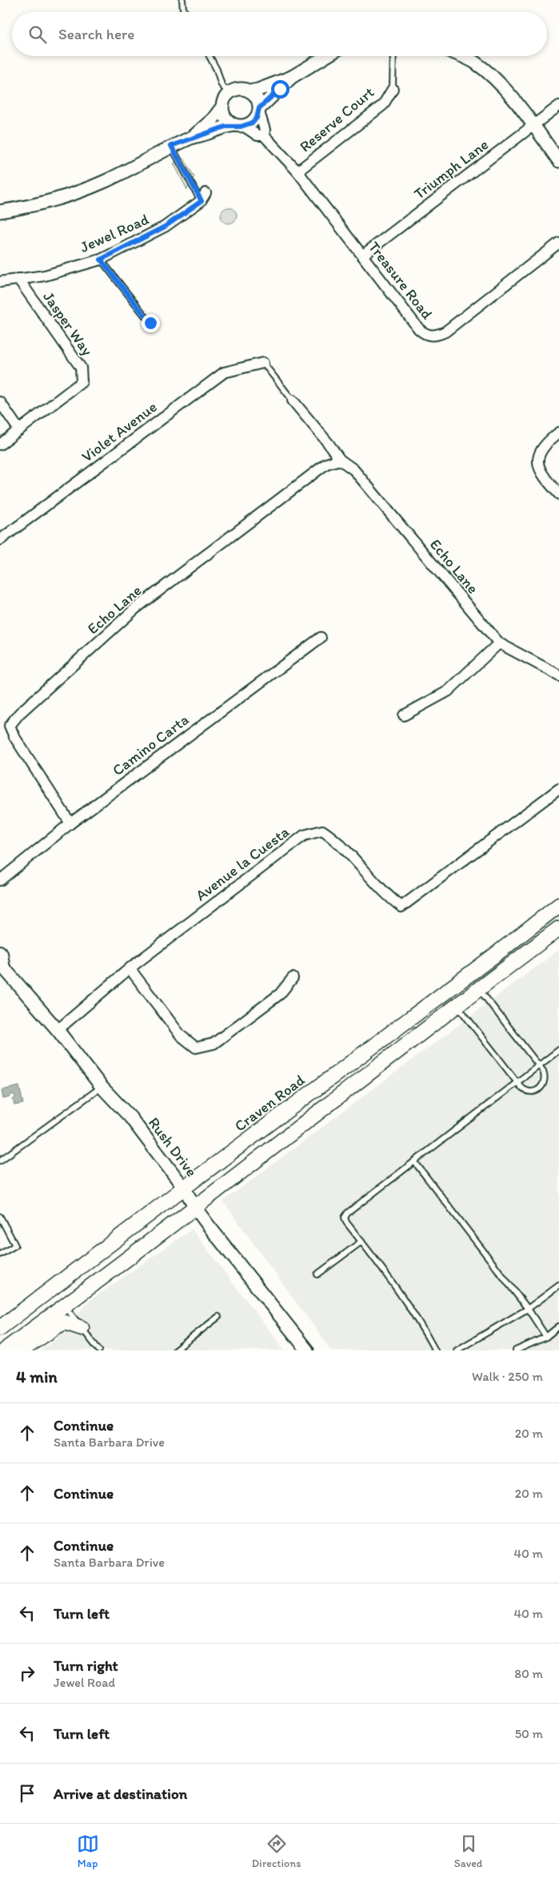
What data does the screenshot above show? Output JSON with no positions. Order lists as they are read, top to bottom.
{
  "streets": {
    "main road": ["Craven Road"],
    "street": [
      "Reserve Court",
      "Triumph Lane",
      "Jewel Road",
      "Treasure Road",
      "Jasper Way",
      "Violet Avenue",
      "Echo Lane",
      "Camino Carta",
      "Avenue la Cuesta",
      "Rush Drive"
    ]
  },
  "crossings": [
    ["Reserve Court", "Treasure Road"],
    ["Triumph Lane", "Treasure Road"],
    ["Jewel Road", "Jasper Way"],
    ["Echo Lane", "Camino Carta"],
    ["Avenue la Cuesta", "Rush Drive"],
    ["Craven Road", "Rush Drive"]
  ],
  "page": {
    "search": "Search here",
    "heading": ["4 min", "Walk · 250 m"],
    "list": [
      ["Continue", "Santa Barbara Drive", "20 m"],
      ["Continue", "20 m"],
      ["Continue", "Santa Barbara Drive", "40 m"],
      ["Turn left", "40 m"],
      ["Turn right", "Jewel Road", "80 m"],
      ["Turn left", "50 m"],
      "Arrive at destination"
    ],
    "nav": ["Map", "Directions", "Saved"]
  }
}
